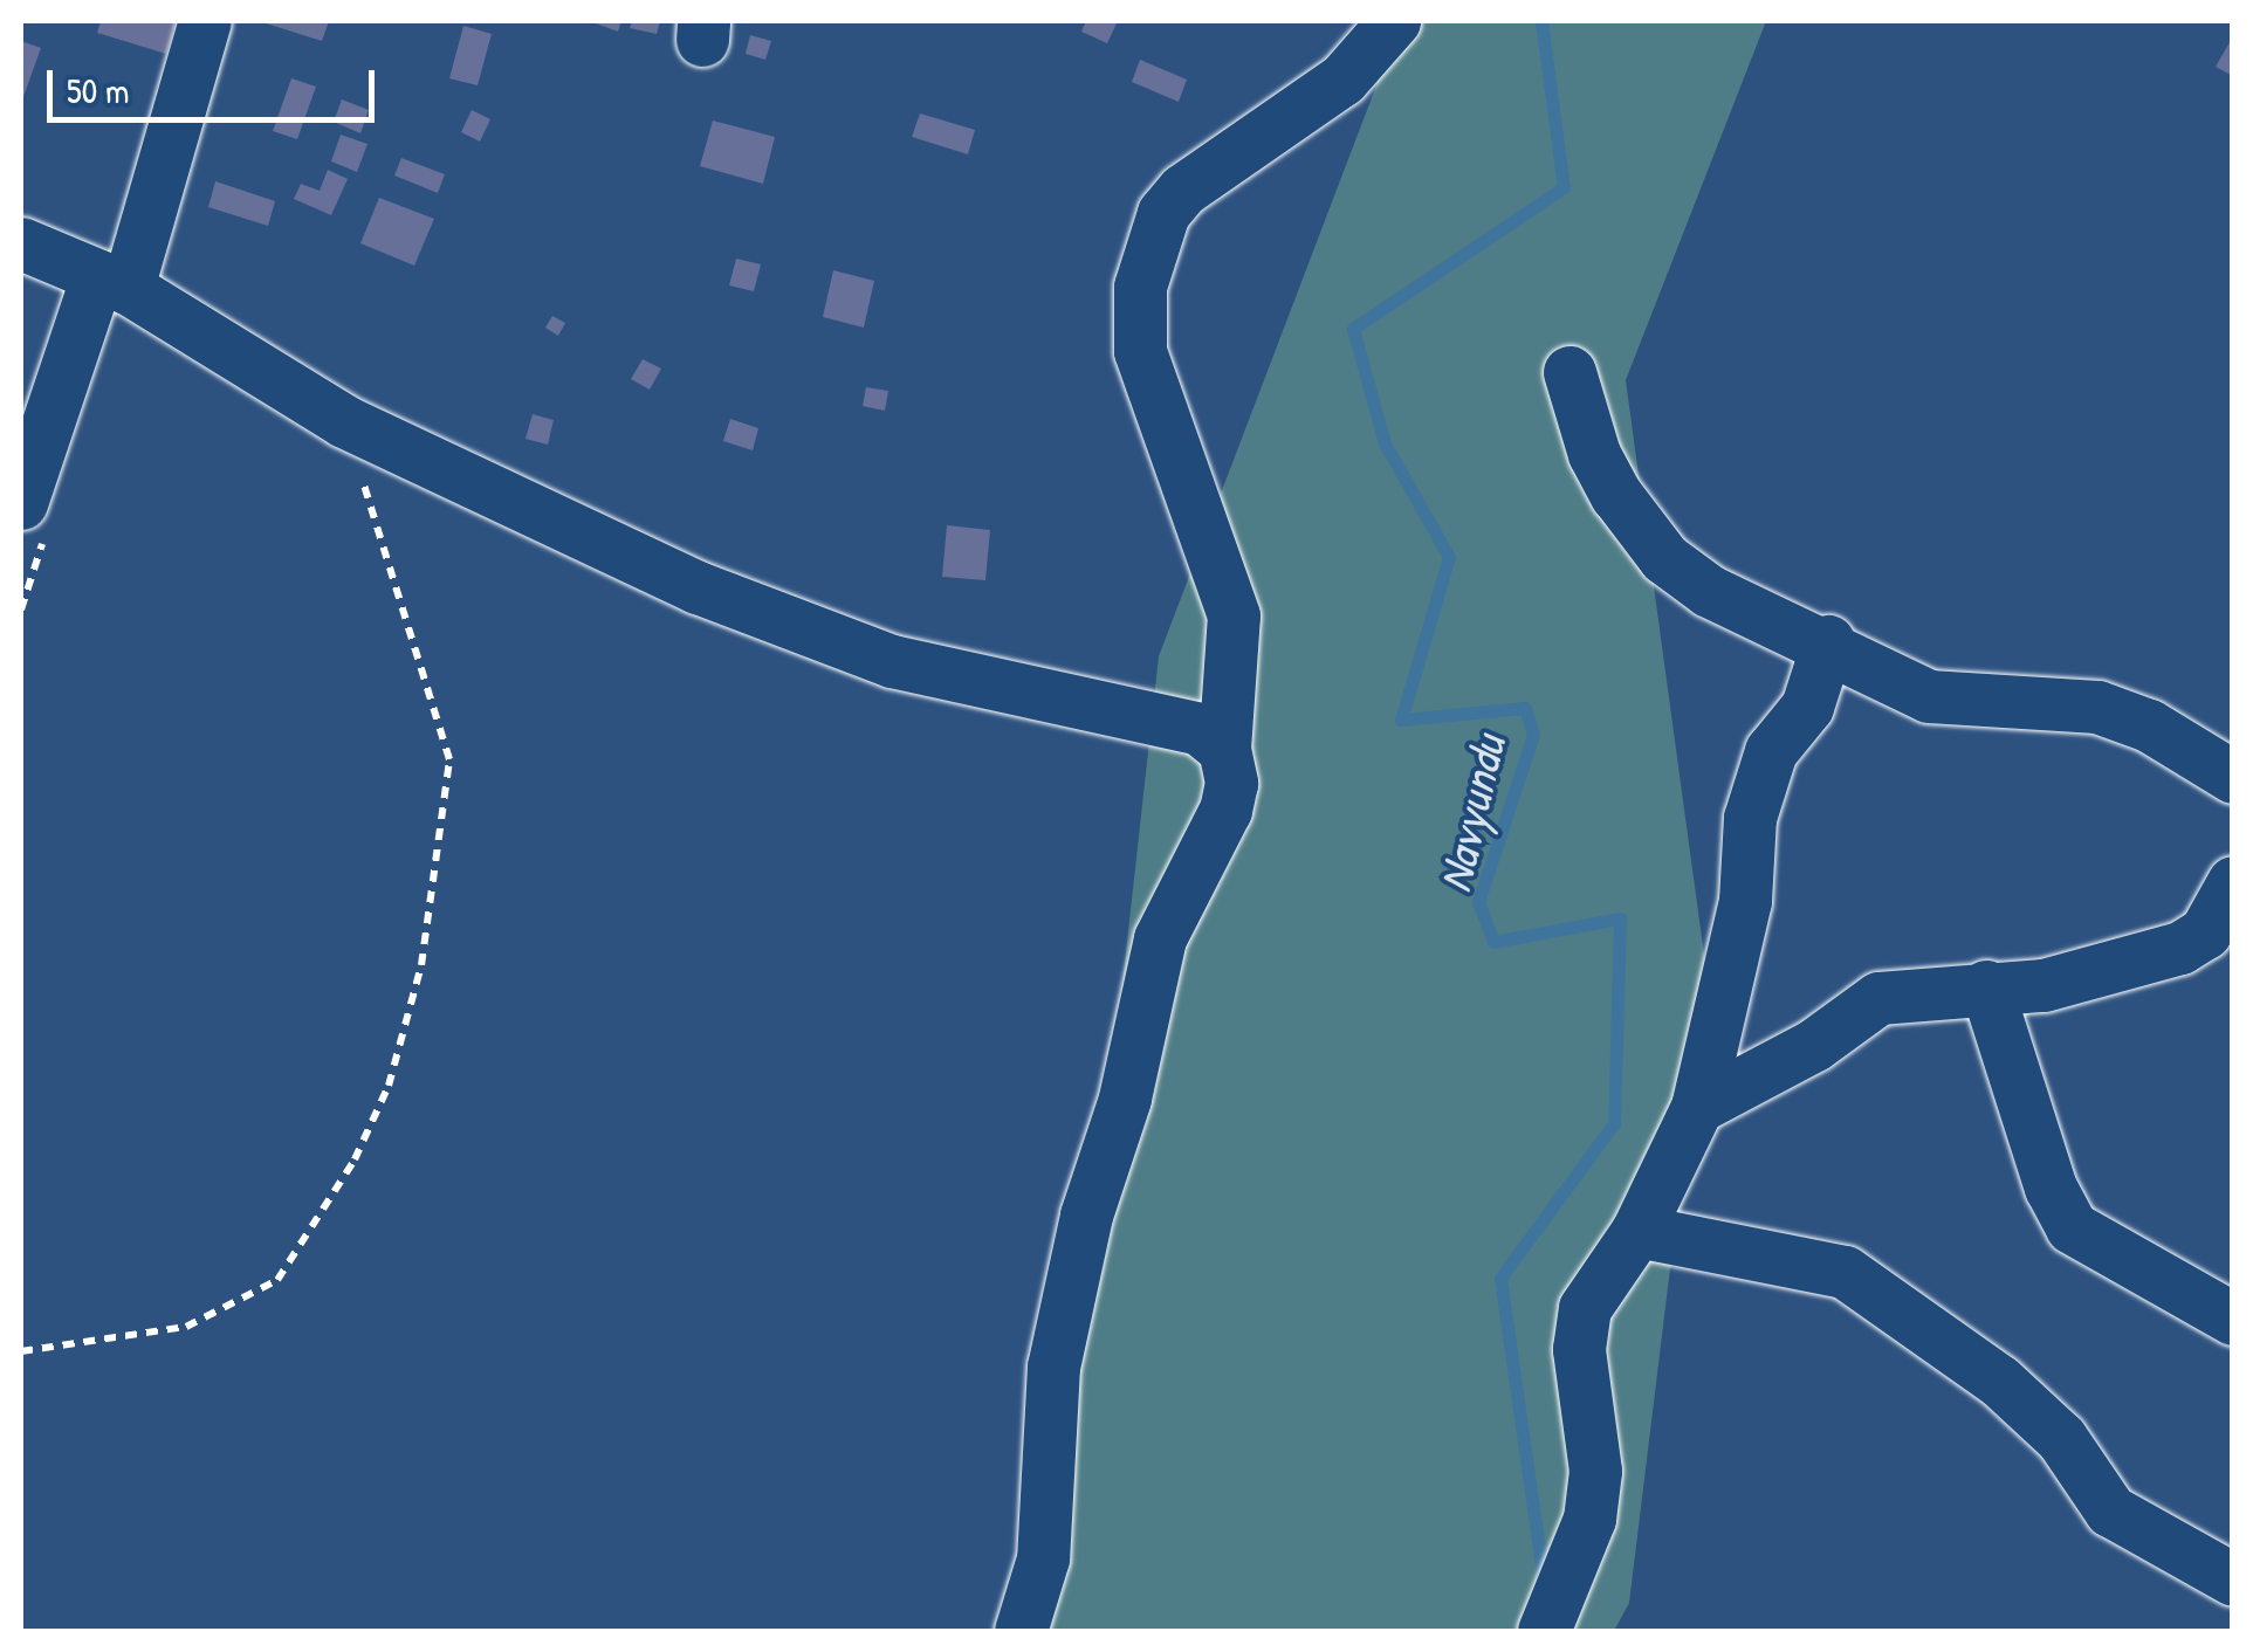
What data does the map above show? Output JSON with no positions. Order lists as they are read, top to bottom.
{
  "water": ["Navyundu"],
  "scale_bar": "50 m"
}
